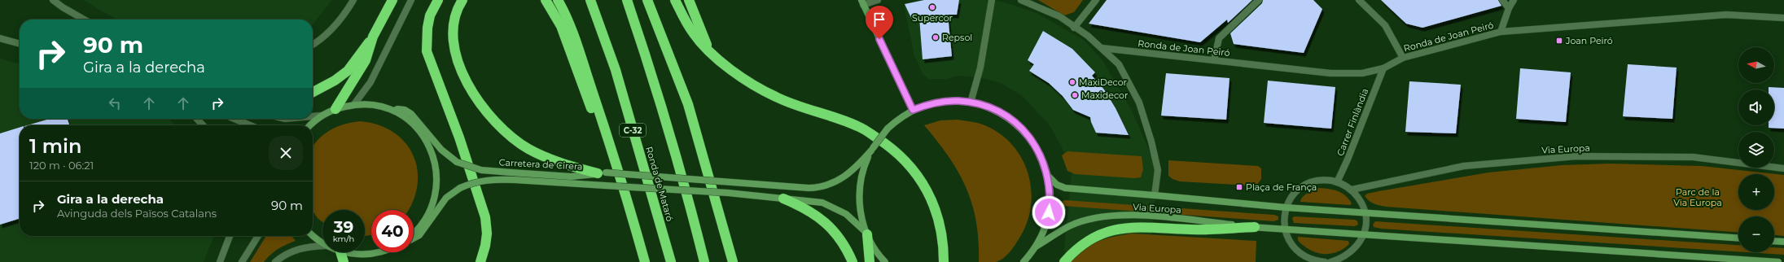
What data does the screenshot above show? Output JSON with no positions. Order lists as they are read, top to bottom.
{
  "streets": {
    "highway": ["C-32", "Ronda de Mataró"],
    "street": [
      "Ronda de Joan Peiró",
      "Carrer Finlàndia",
      "Via Europa",
      "Carretera de Cirera"
    ]
  },
  "crossings": [
    ["Ronda de Joan Peiró", "Carrer Finlàndia"]
  ],
  "parks": ["Parc de la Via Europa"],
  "places": {
    "other": [
      "Supercor",
      "Repsol",
      "MaxiDecor",
      "Maxidecor"
    ],
    "transit": ["Joan Peiró", "Plaça de França"]
  },
  "north": "left",
  "page": {
    "turn": ["90 m", "Gira a la derecha"],
    "map_buttons": ["+", "−"],
    "heading": ["1 min", "120 m · 06:21"],
    "list": [
      {
        "name": "Gira a la derecha",
        "note": "Avinguda dels Països Catalans",
        "value": "90 m"
      }
    ],
    "speed": "39 km/h",
    "limit": "40"
  }
}
